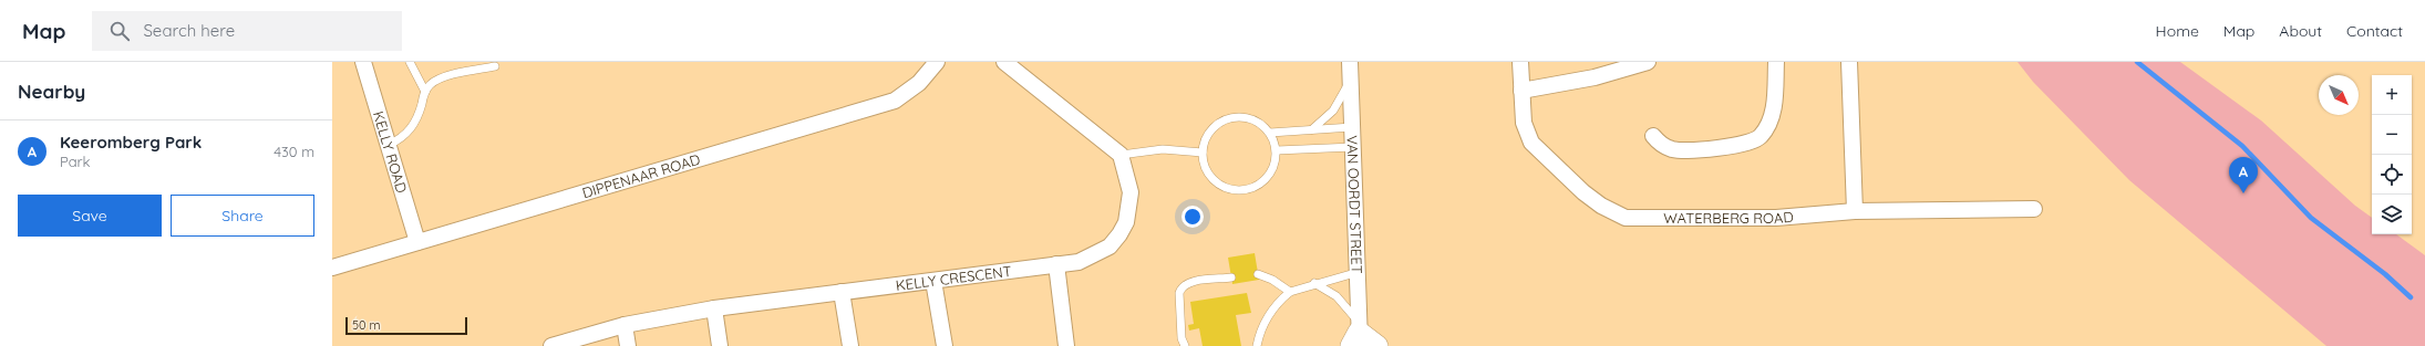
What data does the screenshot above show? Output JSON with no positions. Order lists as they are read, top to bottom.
{
  "streets": {
    "street": [
      "KELLY ROAD",
      "DIPPENAAR ROAD",
      "VAN OORDT STREET",
      "WATERBERG ROAD",
      "KELLY CRESCENT"
    ]
  },
  "crossings": [
    ["KELLY ROAD", "DIPPENAAR ROAD"]
  ],
  "scale_bar": "50 m",
  "north": "bottom right",
  "page": {
    "header": "Map",
    "search": "Search here",
    "nav": [
      "Home",
      "Map",
      "About",
      "Contact"
    ],
    "heading": "Nearby",
    "map_buttons": ["+", "−"],
    "list": [
      {
        "mark": "A",
        "name": "Keeromberg Park",
        "note": "Park",
        "value": "430 m"
      }
    ],
    "pins": "A",
    "buttons": ["Save", "Share"],
    "scale": "50 m"
  }
}
